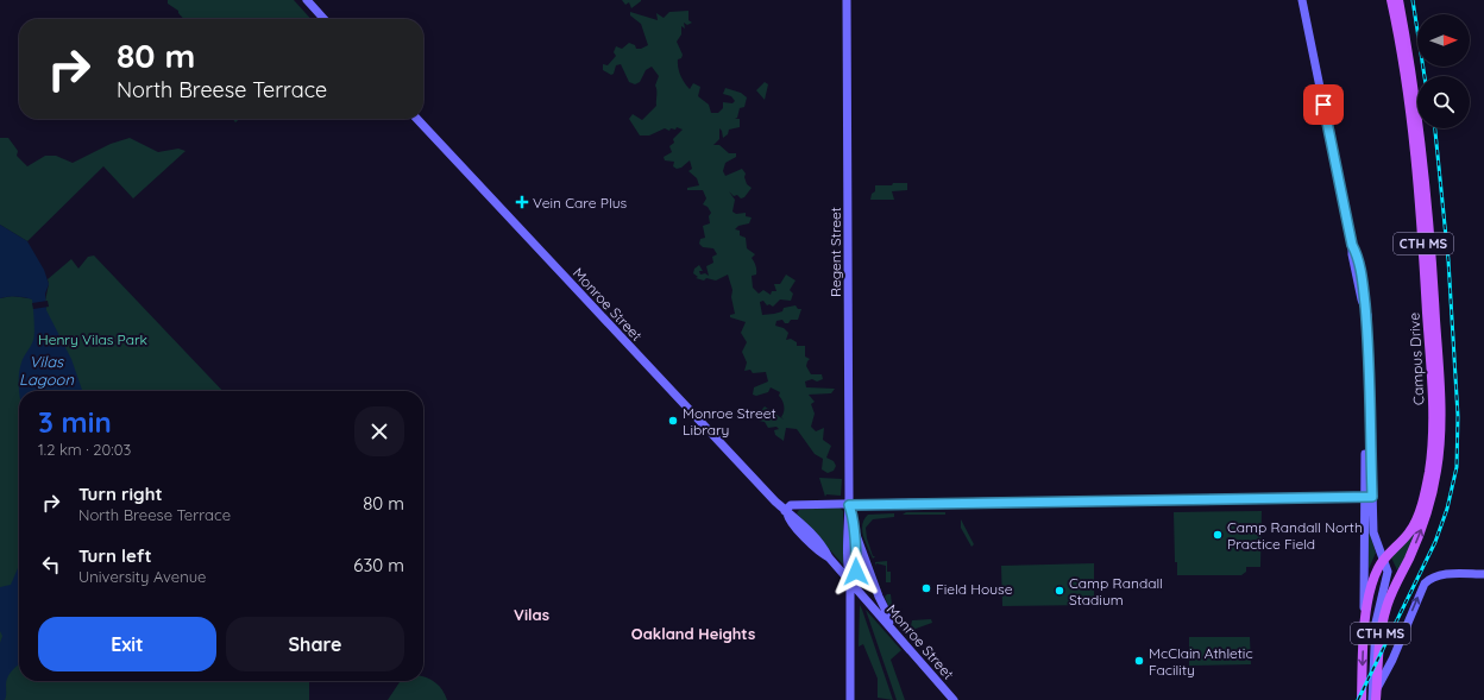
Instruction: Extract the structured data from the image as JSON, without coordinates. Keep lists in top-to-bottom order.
{
  "streets": {
    "main road": [
      "CTH MS",
      "Regent Street",
      "Monroe Street",
      "Campus Drive"
    ]
  },
  "crossings": [
    ["Regent Street", "Monroe Street"]
  ],
  "districts": ["Vilas", "Oakland Heights"],
  "water": ["Vilas Lagoon"],
  "parks": ["Henry Vilas Park"],
  "places": {
    "health": ["Vein Care Plus"],
    "other": [
      "Monroe Street Library",
      "Camp Randall North Practice Field",
      "Field House",
      "Camp Randall Stadium",
      "McClain Athletic Facility"
    ]
  },
  "north": "right",
  "page": {
    "turn": ["80 m", "North Breese Terrace"],
    "heading": ["3 min", "1.2 km · 20:03"],
    "list": [
      {
        "name": "Turn right",
        "note": "North Breese Terrace",
        "value": "80 m"
      },
      {
        "name": "Turn left",
        "note": "University Avenue",
        "value": "630 m"
      }
    ],
    "buttons": ["Exit", "Share"]
  }
}
